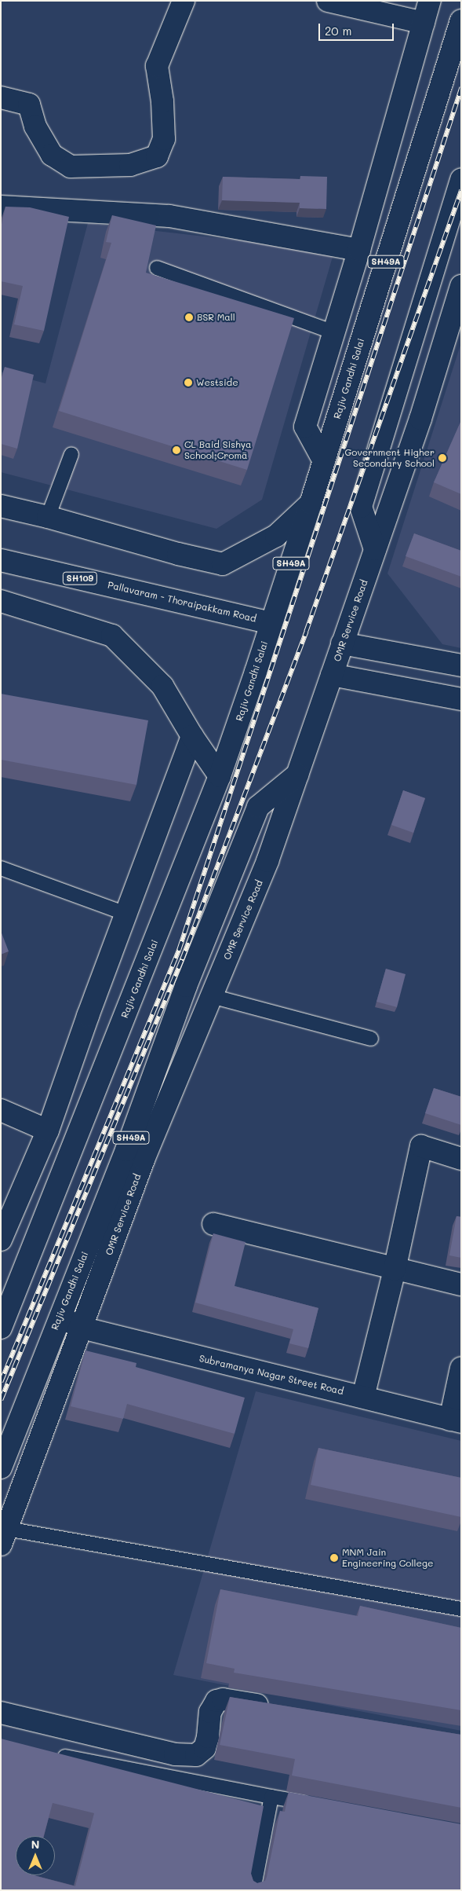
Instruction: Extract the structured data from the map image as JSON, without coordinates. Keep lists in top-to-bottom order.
{
  "streets": {
    "street": [
      "SH49A",
      "Rajiv Gandhi Salai",
      "SH109",
      "Pallavaram - Thoraipakkam Road",
      "OMR Service Road",
      "Subramanya Nagar Street Road"
    ]
  },
  "crossings": [
    ["Rajiv Gandhi Salai", "Pallavaram - Thoraipakkam Road"],
    ["Rajiv Gandhi Salai", "OMR Service Road"],
    ["Rajiv Gandhi Salai", "Subramanya Nagar Street Road"],
    ["OMR Service Road", "Subramanya Nagar Street Road"]
  ],
  "places": [
    "BSR Mall",
    "Westside",
    "CL Baid Sishya School;Cromā",
    "Government Higher Secondary School",
    "MNM Jain Engineering College"
  ],
  "scale_bar": "20 m",
  "north": "top"
}
